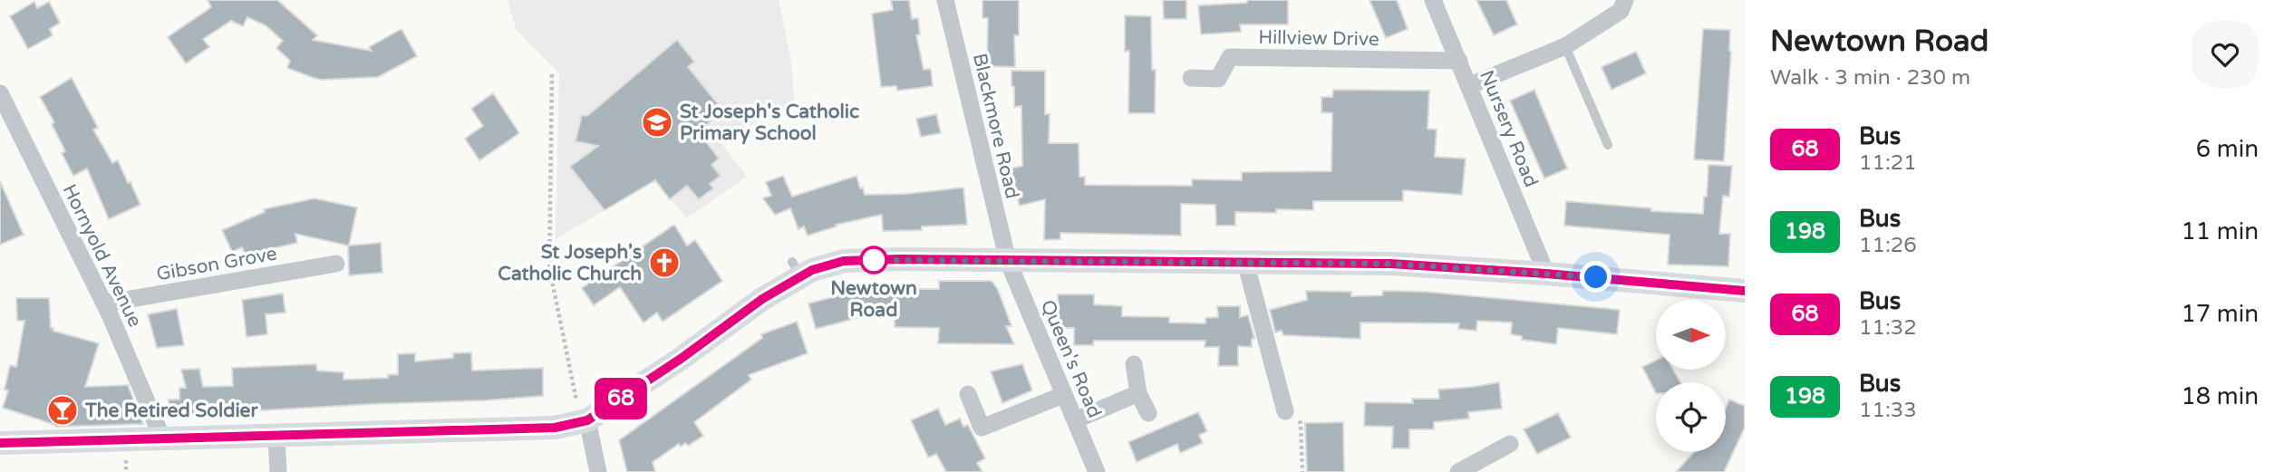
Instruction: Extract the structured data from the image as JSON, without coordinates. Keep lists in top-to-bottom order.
{
  "streets": {
    "street": [
      "Hillview Drive",
      "Blackmore Road",
      "Nursery Road",
      "Hornyold Avenue",
      "Gibson Grove",
      "Queen's Road"
    ]
  },
  "crossings": [
    ["Hillview Drive", "Nursery Road"],
    ["Blackmore Road", "Queen's Road"],
    ["Hornyold Avenue", "Gibson Grove"]
  ],
  "places": {
    "school or university": ["St Joseph's Catholic Primary School"],
    "other": ["Newtown Road"],
    "church": ["St Joseph's Catholic Church"],
    "bar": ["The Retired Soldier"]
  },
  "lines": ["bus line 68"],
  "north": "right",
  "page": {
    "on_map": "68",
    "heading": ["Newtown Road", "Walk · 3 min · 230 m"],
    "list": [
      {
        "mark": "68",
        "name": "Bus",
        "note": "11:21",
        "value": "6 min"
      },
      {
        "mark": "198",
        "name": "Bus",
        "note": "11:26",
        "value": "11 min"
      },
      {
        "mark": "68",
        "name": "Bus",
        "note": "11:32",
        "value": "17 min"
      },
      {
        "mark": "198",
        "name": "Bus",
        "note": "11:33",
        "value": "18 min"
      }
    ]
  }
}
